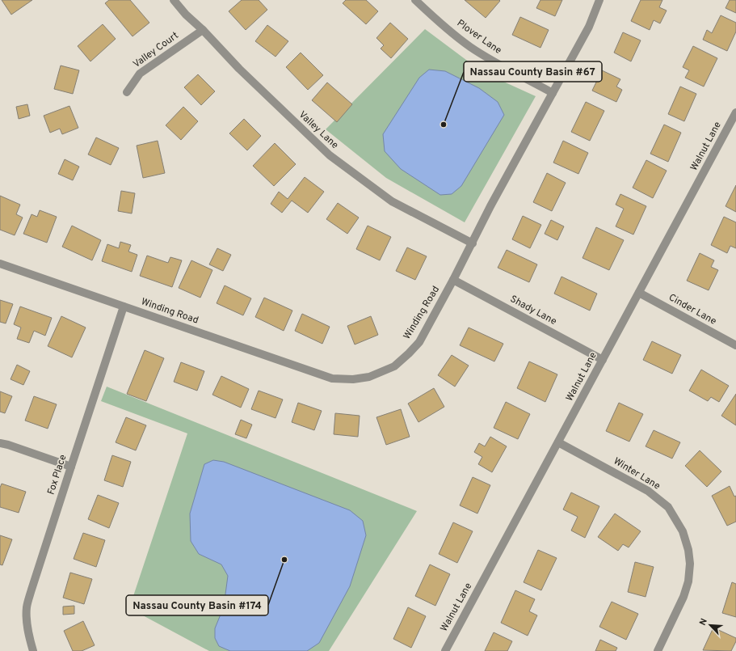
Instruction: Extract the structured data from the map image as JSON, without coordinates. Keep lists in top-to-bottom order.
{
  "streets": {
    "street": [
      "Plover Lane",
      "Valley Court",
      "Valley Lane",
      "Walnut Lane",
      "Cinder Lane",
      "Shady Lane",
      "Winding Road",
      "Winter Lane",
      "Fox Place"
    ]
  },
  "crossings": [
    ["Plover Lane", "Winding Road"],
    ["Valley Court", "Valley Lane"],
    ["Valley Lane", "Winding Road"],
    ["Walnut Lane", "Cinder Lane"],
    ["Walnut Lane", "Shady Lane"],
    ["Walnut Lane", "Winter Lane"],
    ["Shady Lane", "Winding Road"],
    ["Winding Road", "Fox Place"]
  ],
  "places": ["Nassau County Basin #67", "Nassau County Basin #174"],
  "north": "top left"
}
